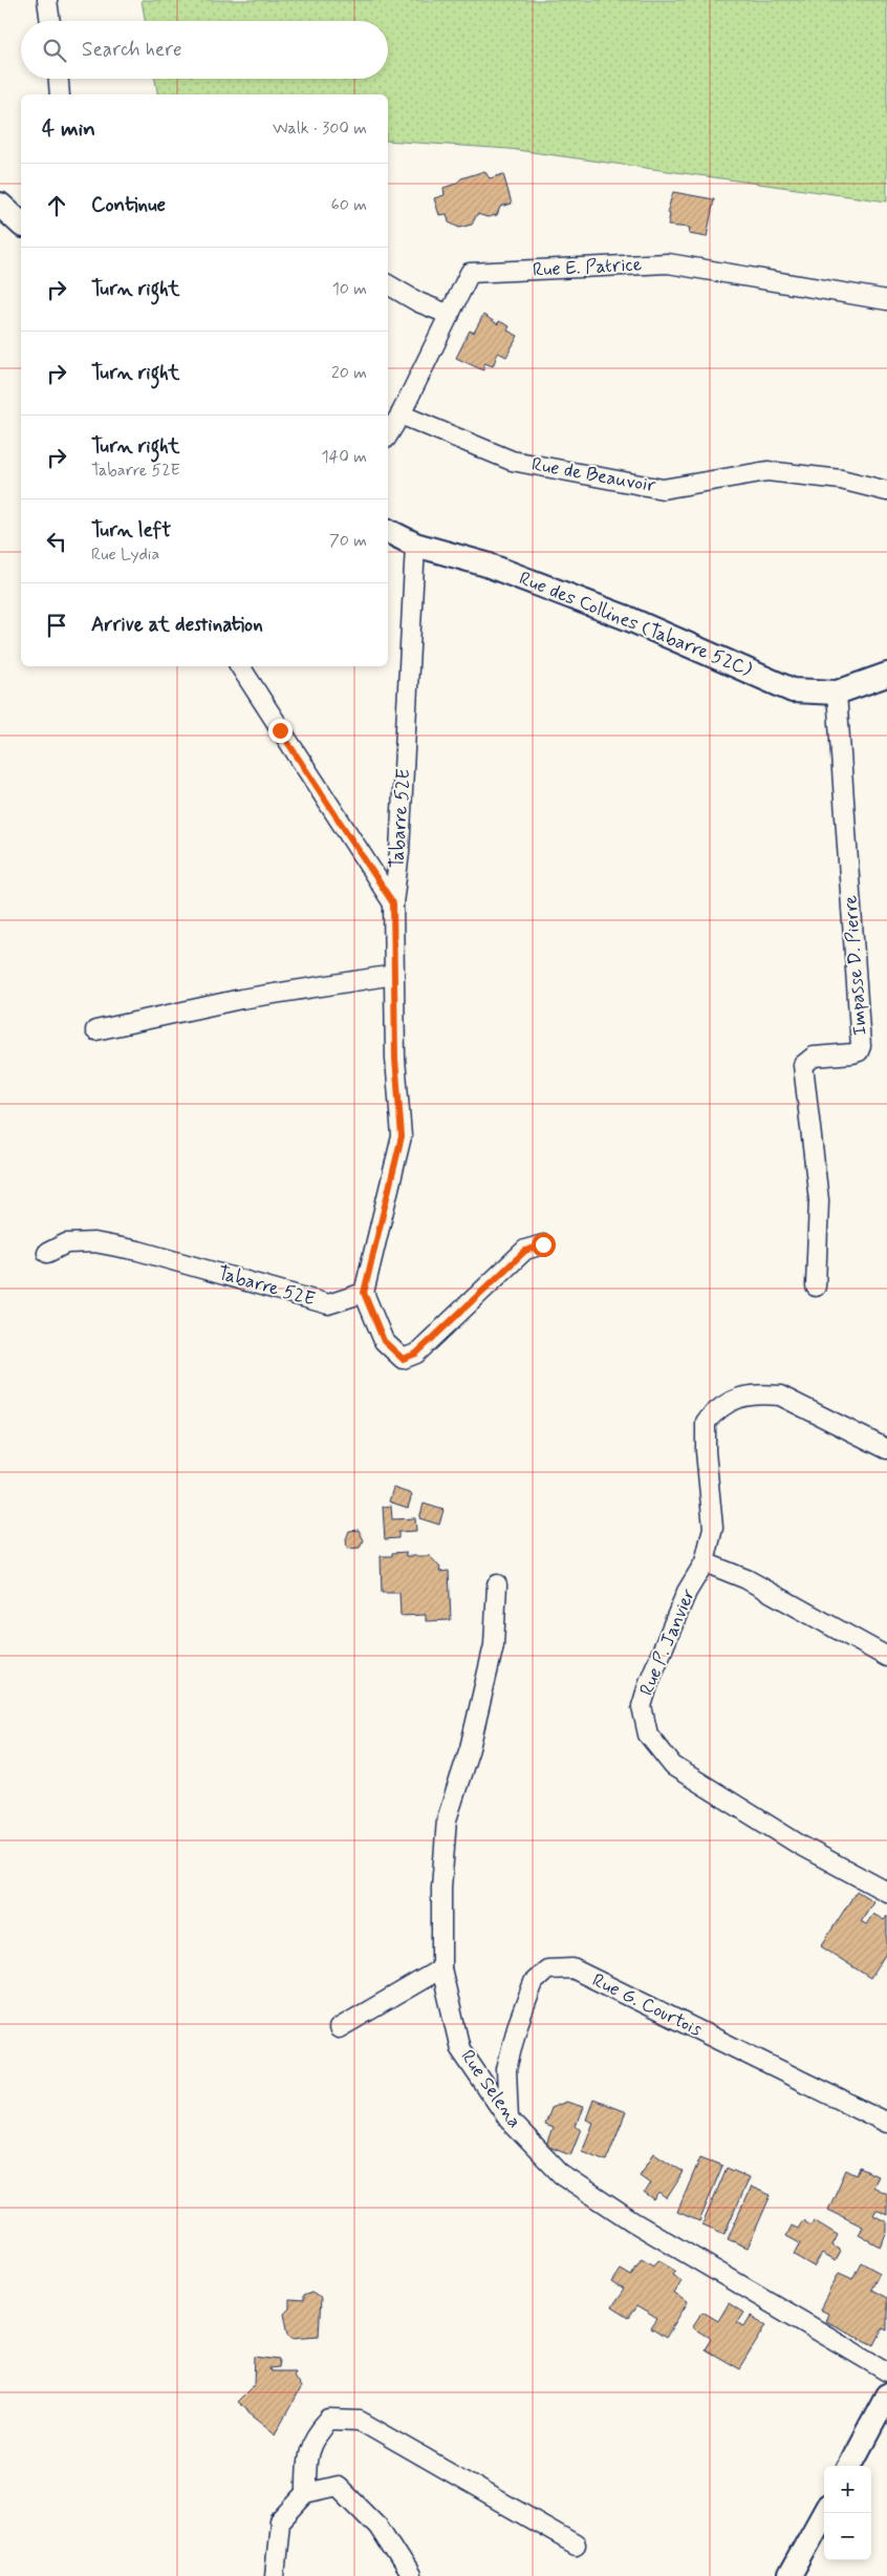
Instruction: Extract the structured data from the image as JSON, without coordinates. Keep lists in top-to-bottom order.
{
  "streets": {
    "street": [
      "Rue E. Patrice",
      "Rue de Beauvoir",
      "Rue des Collines (Tabarre 52C)",
      "Tabarre 52E",
      "Impasse D. Pierre",
      "Rue P. Janvier",
      "Rue G. Courtois",
      "Rue Selena"
    ]
  },
  "crossings": [
    ["Rue E. Patrice", "Rue de Beauvoir"],
    ["Rue des Collines (Tabarre 52C)", "Tabarre 52E"],
    ["Rue des Collines (Tabarre 52C)", "Impasse D. Pierre"],
    ["Rue G. Courtois", "Rue Selena"]
  ],
  "page": {
    "search": "Search here",
    "heading": ["4 min", "Walk · 300 m"],
    "list": [
      ["Continue", "60 m"],
      ["Turn right", "10 m"],
      ["Turn right", "20 m"],
      ["Turn right", "Tabarre 52E", "140 m"],
      ["Turn left", "Rue Lydia", "70 m"],
      "Arrive at destination"
    ],
    "map_buttons": ["+", "−"]
  }
}
